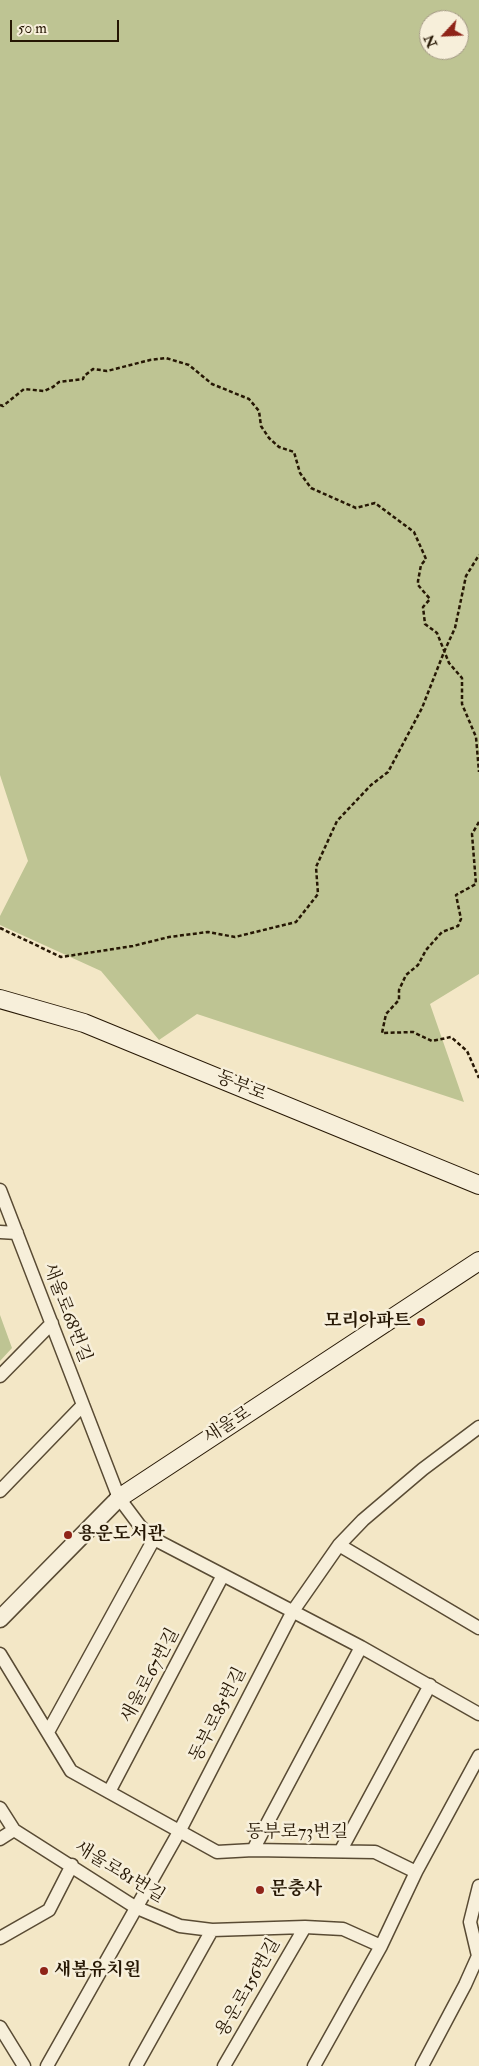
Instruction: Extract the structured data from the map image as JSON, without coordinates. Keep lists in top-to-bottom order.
{
  "streets": {
    "main road": ["동부로", "새울로"],
    "street": [
      "새울로68번길",
      "새울로67번길",
      "동부로85번길",
      "동부로73번길",
      "새울로81번길",
      "용운로156번길"
    ]
  },
  "crossings": [
    ["새울로68번길", "새울로"],
    ["동부로85번길", "동부로73번길"],
    ["동부로85번길", "새울로81번길"],
    ["새울로81번길", "용운로156번길"]
  ],
  "places": [
    "모리아파트",
    "용운도서관",
    "문충사",
    "새봄유치원"
  ],
  "scale_bar": "50 m",
  "north": "bottom left"
}
